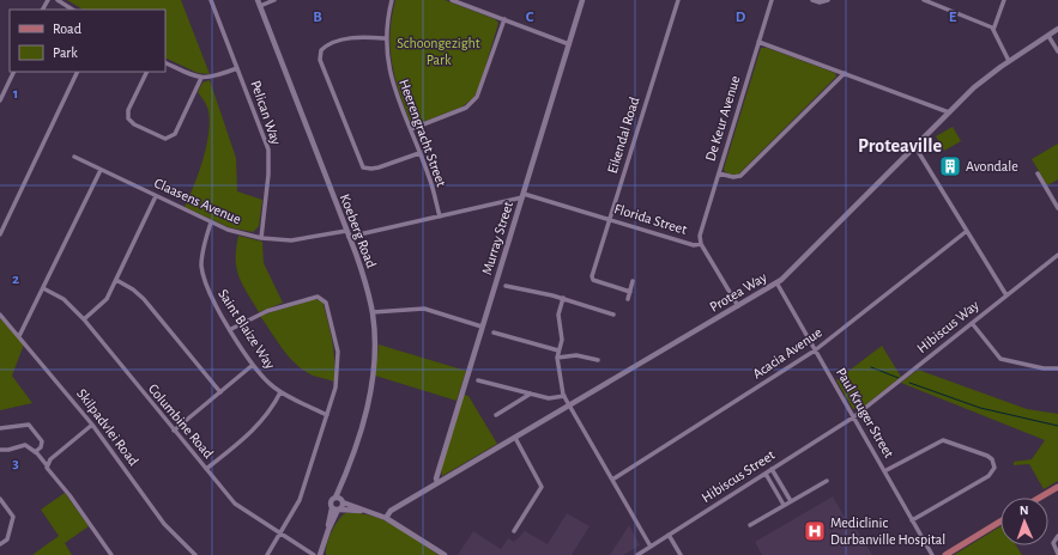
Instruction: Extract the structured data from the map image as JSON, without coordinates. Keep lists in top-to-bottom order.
{
  "streets": {
    "street": [
      "Pelican Way",
      "De Keur Avenue",
      "Heerengracht Street",
      "Eikendal Road",
      "Claasens Avenue",
      "Florida Street",
      "Koeberg Road",
      "Murray Street",
      "Protea Way",
      "Hibiscus Way",
      "Saint Blaize Way",
      "Acacia Avenue",
      "Paul Kruger Street",
      "Columbine Road",
      "Skilpadvlei Road",
      "Hibiscus Street"
    ]
  },
  "crossings": [
    ["Pelican Way", "Claasens Avenue"],
    ["De Keur Avenue", "Florida Street"],
    ["Heerengracht Street", "Claasens Avenue"],
    ["Eikendal Road", "Florida Street"],
    ["Claasens Avenue", "Florida Street"],
    ["Claasens Avenue", "Koeberg Road"],
    ["Claasens Avenue", "Murray Street"],
    ["Claasens Avenue", "Saint Blaize Way"],
    ["Florida Street", "Murray Street"],
    ["Florida Street", "Protea Way"],
    ["Murray Street", "Protea Way"],
    ["Protea Way", "Paul Kruger Street"],
    ["Hibiscus Way", "Paul Kruger Street"],
    ["Hibiscus Way", "Hibiscus Street"],
    ["Acacia Avenue", "Paul Kruger Street"],
    ["Paul Kruger Street", "Hibiscus Street"]
  ],
  "districts": ["Proteaville"],
  "parks": ["Schoongezight Park"],
  "places": {
    "building": ["Avondale"],
    "hospital": ["Mediclinic Durbanville Hospital"]
  },
  "legend": ["Road", "Park"],
  "north": "top",
  "grid": {
    "columns": [
      "B",
      "C",
      "D",
      "E"
    ],
    "rows": ["1", "2", "3"]
  }
}
